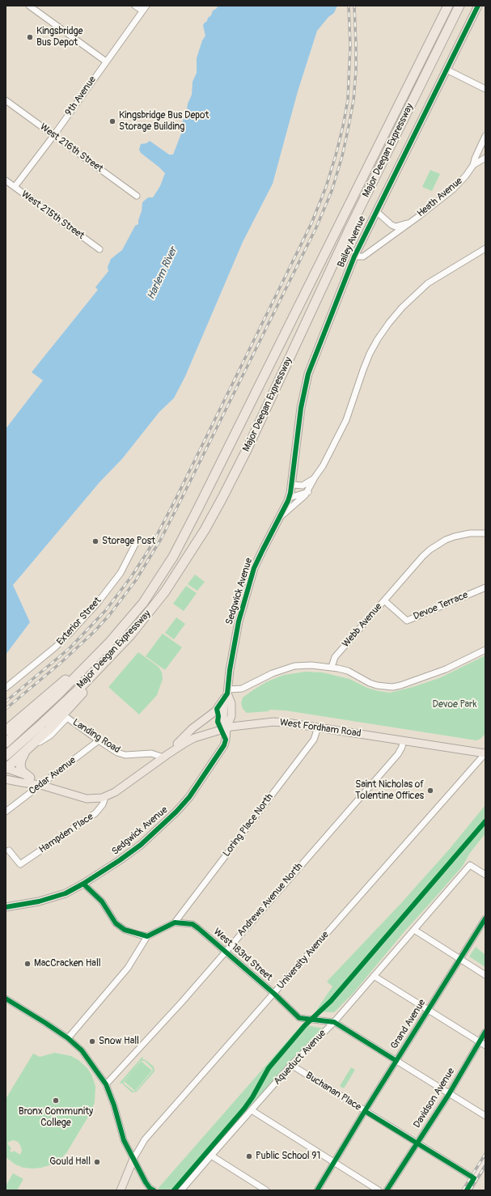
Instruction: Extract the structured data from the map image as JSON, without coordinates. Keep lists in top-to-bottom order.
{
  "streets": {
    "highway": ["Major Deegan Expressway"],
    "main road": [
      "Bailey Avenue",
      "Sedgwick Avenue",
      "West Fordham Road",
      "University Avenue"
    ],
    "street": [
      "9th Avenue",
      "West 216th Street",
      "Heath Avenue",
      "West 215th Street",
      "Devoe Terrace",
      "Exterior Street",
      "Webb Avenue",
      "Landing Road",
      "Cedar Avenue",
      "Loring Place North",
      "Hampden Place",
      "Andrews Avenue North",
      "West 183rd Street",
      "Grand Avenue",
      "Aqueduct Avenue",
      "Buchanan Place",
      "Davidson Avenue"
    ]
  },
  "crossings": [
    ["9th Avenue", "West 216th Street"],
    ["9th Avenue", "West 215th Street"],
    ["Heath Avenue", "Bailey Avenue"],
    ["Bailey Avenue", "Sedgwick Avenue"],
    ["Sedgwick Avenue", "West Fordham Road"],
    ["Devoe Terrace", "Webb Avenue"],
    ["West Fordham Road", "Landing Road"],
    ["West Fordham Road", "Cedar Avenue"],
    ["West Fordham Road", "Loring Place North"],
    ["West Fordham Road", "Hampden Place"],
    ["West Fordham Road", "Andrews Avenue North"],
    ["West Fordham Road", "University Avenue"],
    ["Landing Road", "Cedar Avenue"],
    ["Loring Place North", "West 183rd Street"],
    ["Andrews Avenue North", "West 183rd Street"],
    ["West 183rd Street", "University Avenue"],
    ["West 183rd Street", "Grand Avenue"],
    ["West 183rd Street", "Aqueduct Avenue"],
    ["West 183rd Street", "Davidson Avenue"],
    ["Grand Avenue", "Buchanan Place"],
    ["Aqueduct Avenue", "Buchanan Place"],
    ["Buchanan Place", "Davidson Avenue"]
  ],
  "water": ["Harlem River"],
  "parks": ["Devoe Park"],
  "places": [
    "Kingsbridge Bus Depot",
    "Kingsbridge Bus Depot Storage Building",
    "Storage Post",
    "Saint Nicholas of Tolentine Offices",
    "MacCracken Hall",
    "Snow Hall",
    "Bronx Community College",
    "Public School 91",
    "Gould Hall"
  ]
}
